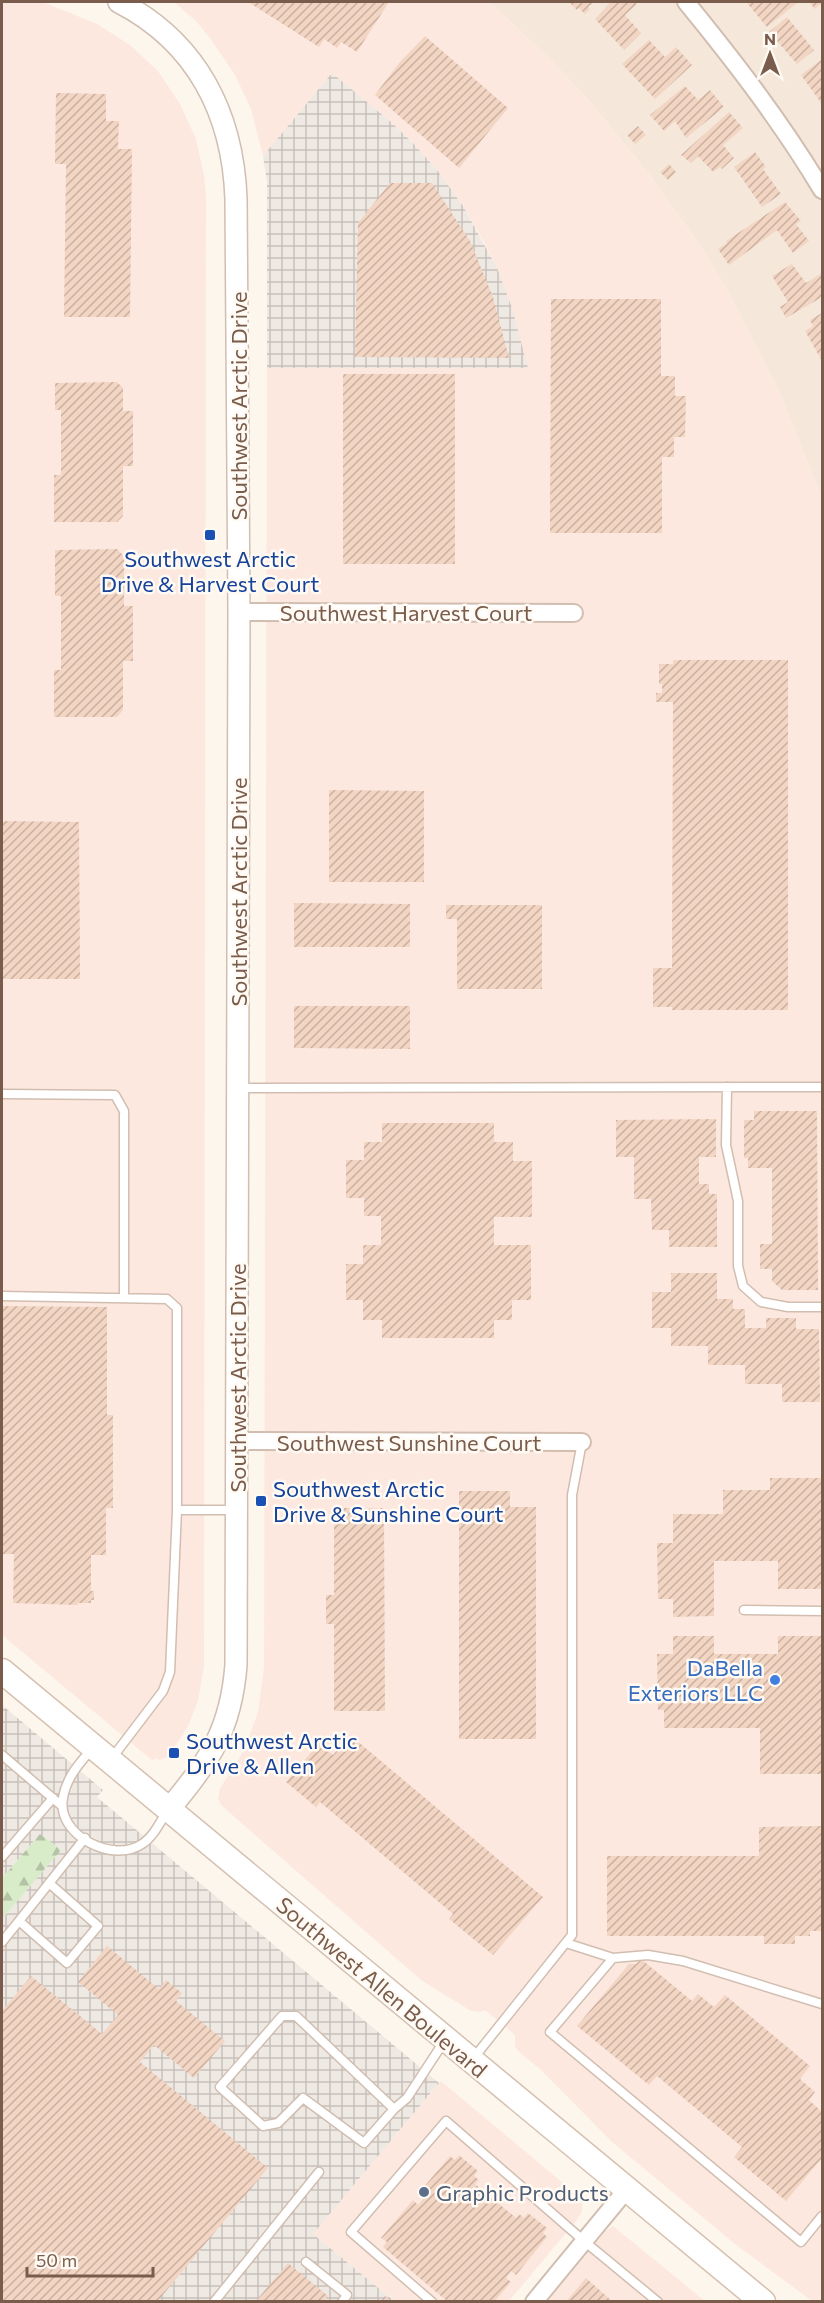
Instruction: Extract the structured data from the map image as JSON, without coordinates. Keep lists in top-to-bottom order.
{
  "streets": {
    "main road": ["Southwest Allen Boulevard"],
    "street": ["Southwest Arctic Drive", "Southwest Harvest Court", "Southwest Sunshine Court"]
  },
  "crossings": [
    ["Southwest Arctic Drive", "Southwest Harvest Court"],
    ["Southwest Arctic Drive", "Southwest Sunshine Court"],
    ["Southwest Arctic Drive", "Southwest Allen Boulevard"]
  ],
  "places": {
    "transit": ["Southwest Arctic Drive & Harvest Court", "Southwest Arctic Drive & Sunshine Court", "Southwest Arctic Drive & Allen"],
    "other": ["DaBella Exteriors LLC", "Graphic Products"]
  },
  "scale_bar": "50 m",
  "north": "top"
}
